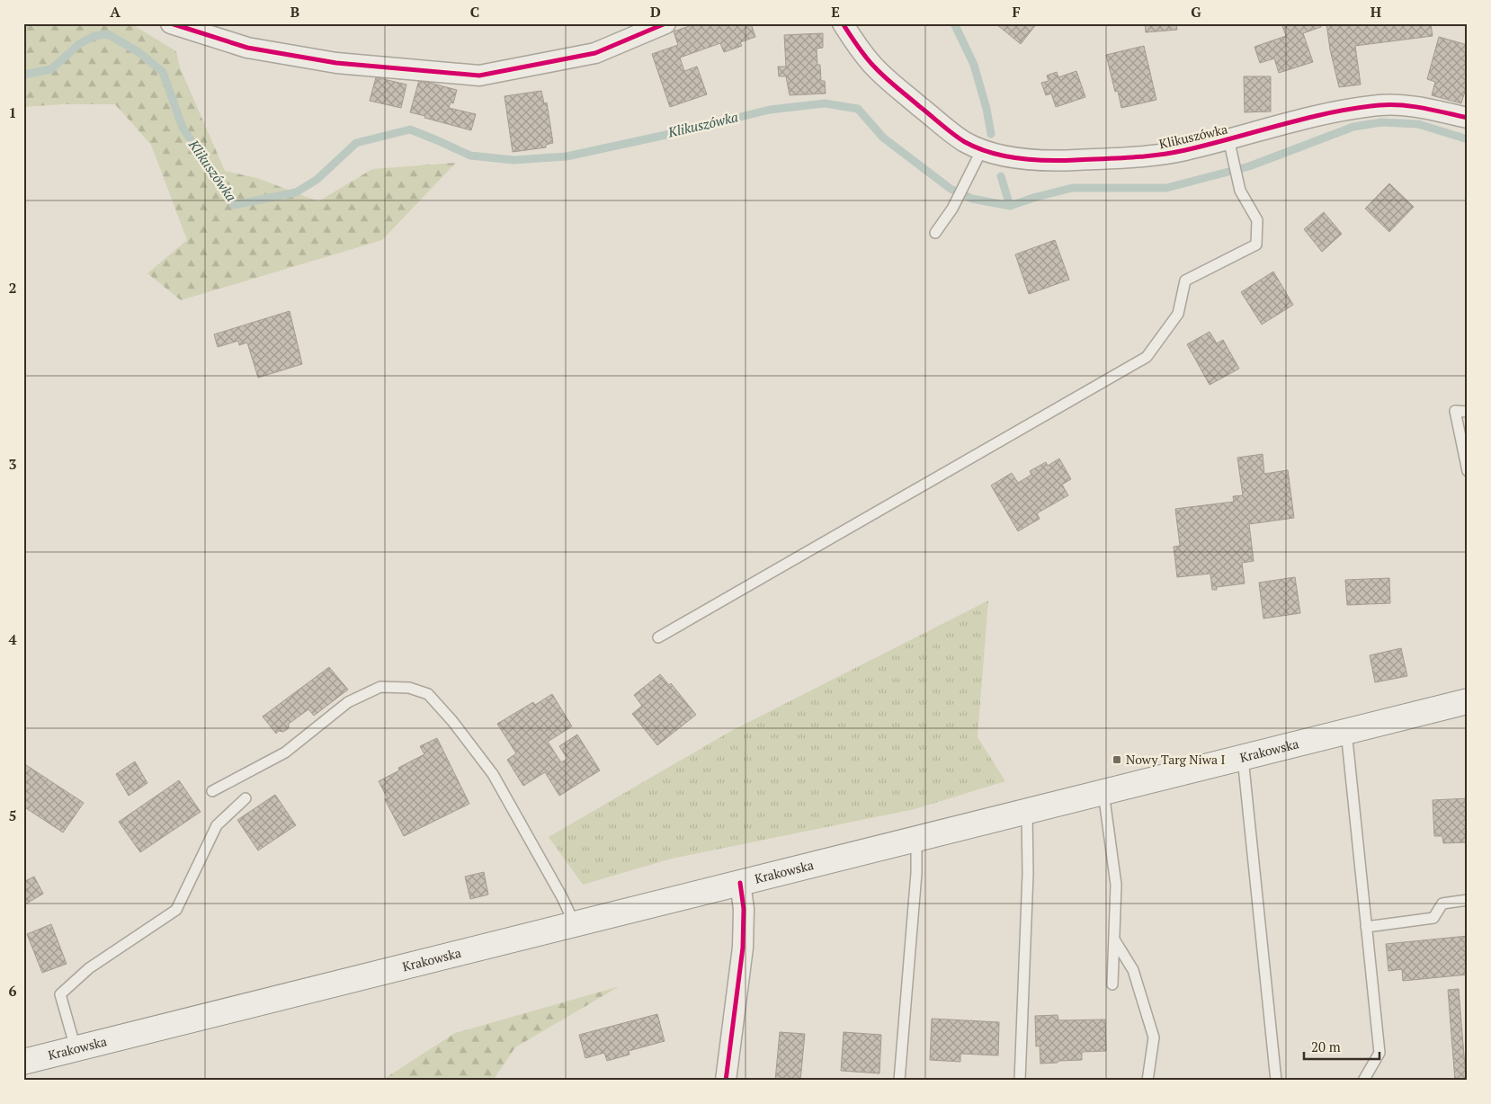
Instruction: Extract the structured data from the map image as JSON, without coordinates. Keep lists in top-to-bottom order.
{
  "streets": {
    "main road": ["Krakowska"],
    "street": ["Klikuszówka"]
  },
  "water": ["Klikuszówka"],
  "places": {
    "transit": ["Nowy Targ Niwa I"]
  },
  "scale_bar": "20 m",
  "grid": {
    "columns": [
      "A",
      "B",
      "C",
      "D",
      "E",
      "F",
      "G",
      "H"
    ],
    "rows": [
      "1",
      "2",
      "3",
      "4",
      "5",
      "6"
    ]
  }
}
